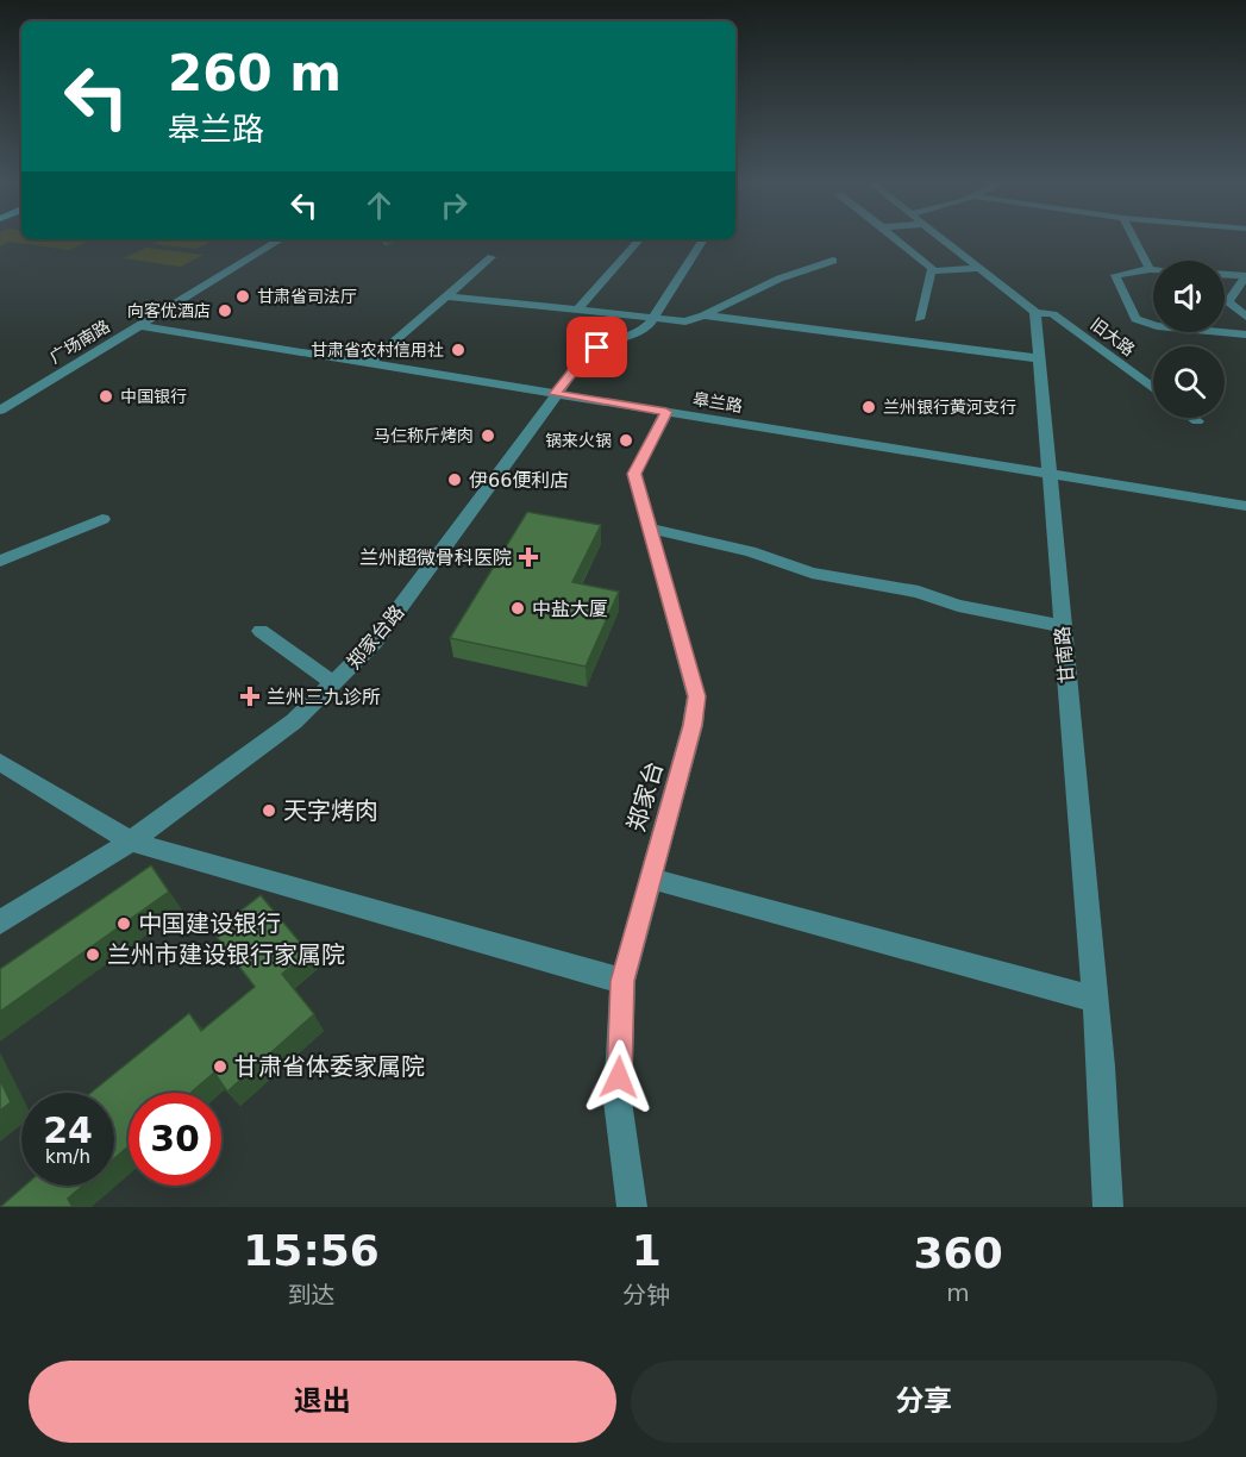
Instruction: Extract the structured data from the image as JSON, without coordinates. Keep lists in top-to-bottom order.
{
  "streets": {
    "street": [
      "旧大路",
      "广场南路",
      "皋兰路",
      "郑家台路",
      "甘南路",
      "郑家台"
    ]
  },
  "crossings": [
    ["旧大路", "甘南路"],
    ["广场南路", "皋兰路"],
    ["皋兰路", "郑家台路"],
    ["皋兰路", "甘南路"],
    ["皋兰路", "郑家台"]
  ],
  "places": {
    "other": [
      "甘肃省司法厅",
      "向客优酒店",
      "甘肃省农村信用社",
      "中国银行",
      "兰州银行黄河支行",
      "马仨称斤烤肉",
      "锅来火锅",
      "伊66便利店",
      "中盐大厦",
      "天字烤肉",
      "中国建设银行",
      "兰州市建设银行家属院",
      "甘肃省体委家属院"
    ],
    "health": ["兰州超微骨科医院", "兰州三九诊所"]
  },
  "page": {
    "turn": ["260 m", "皋兰路"],
    "speed": "24 km/h",
    "limit": "30",
    "eta": [
      "15:56",
      "到达",
      "1",
      "分钟",
      "360",
      "m"
    ],
    "buttons": ["退出", "分享"]
  }
}
